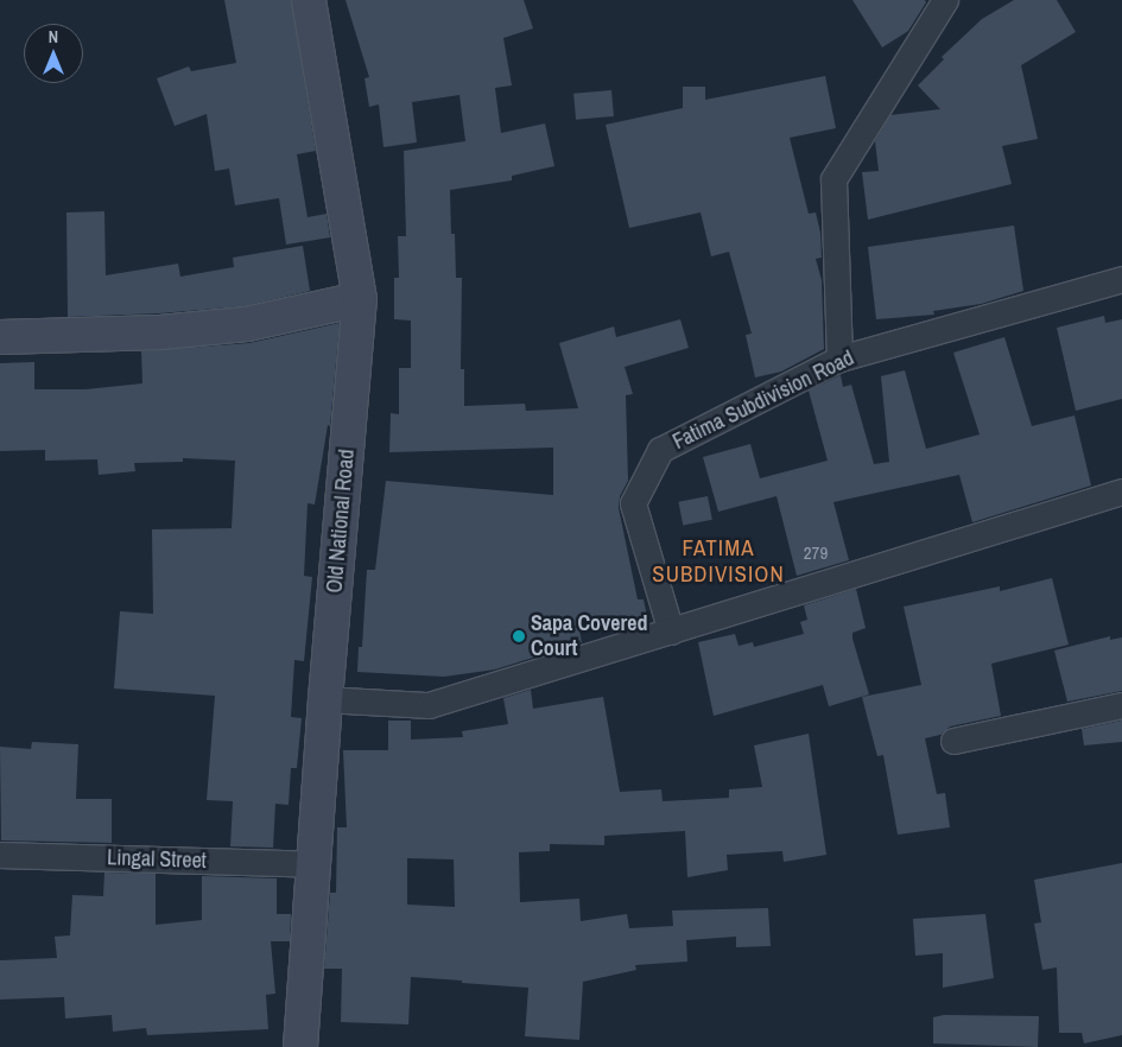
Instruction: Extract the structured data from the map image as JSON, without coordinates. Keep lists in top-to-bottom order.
{
  "streets": {
    "main road": ["Old National Road"],
    "street": ["Fatima Subdivision Road", "Lingal Street"]
  },
  "crossings": [
    ["Old National Road", "Lingal Street"]
  ],
  "districts": ["FATIMA SUBDIVISION"],
  "places": ["Sapa Covered Court"],
  "house_numbers": ["279"],
  "north": "top"
}
